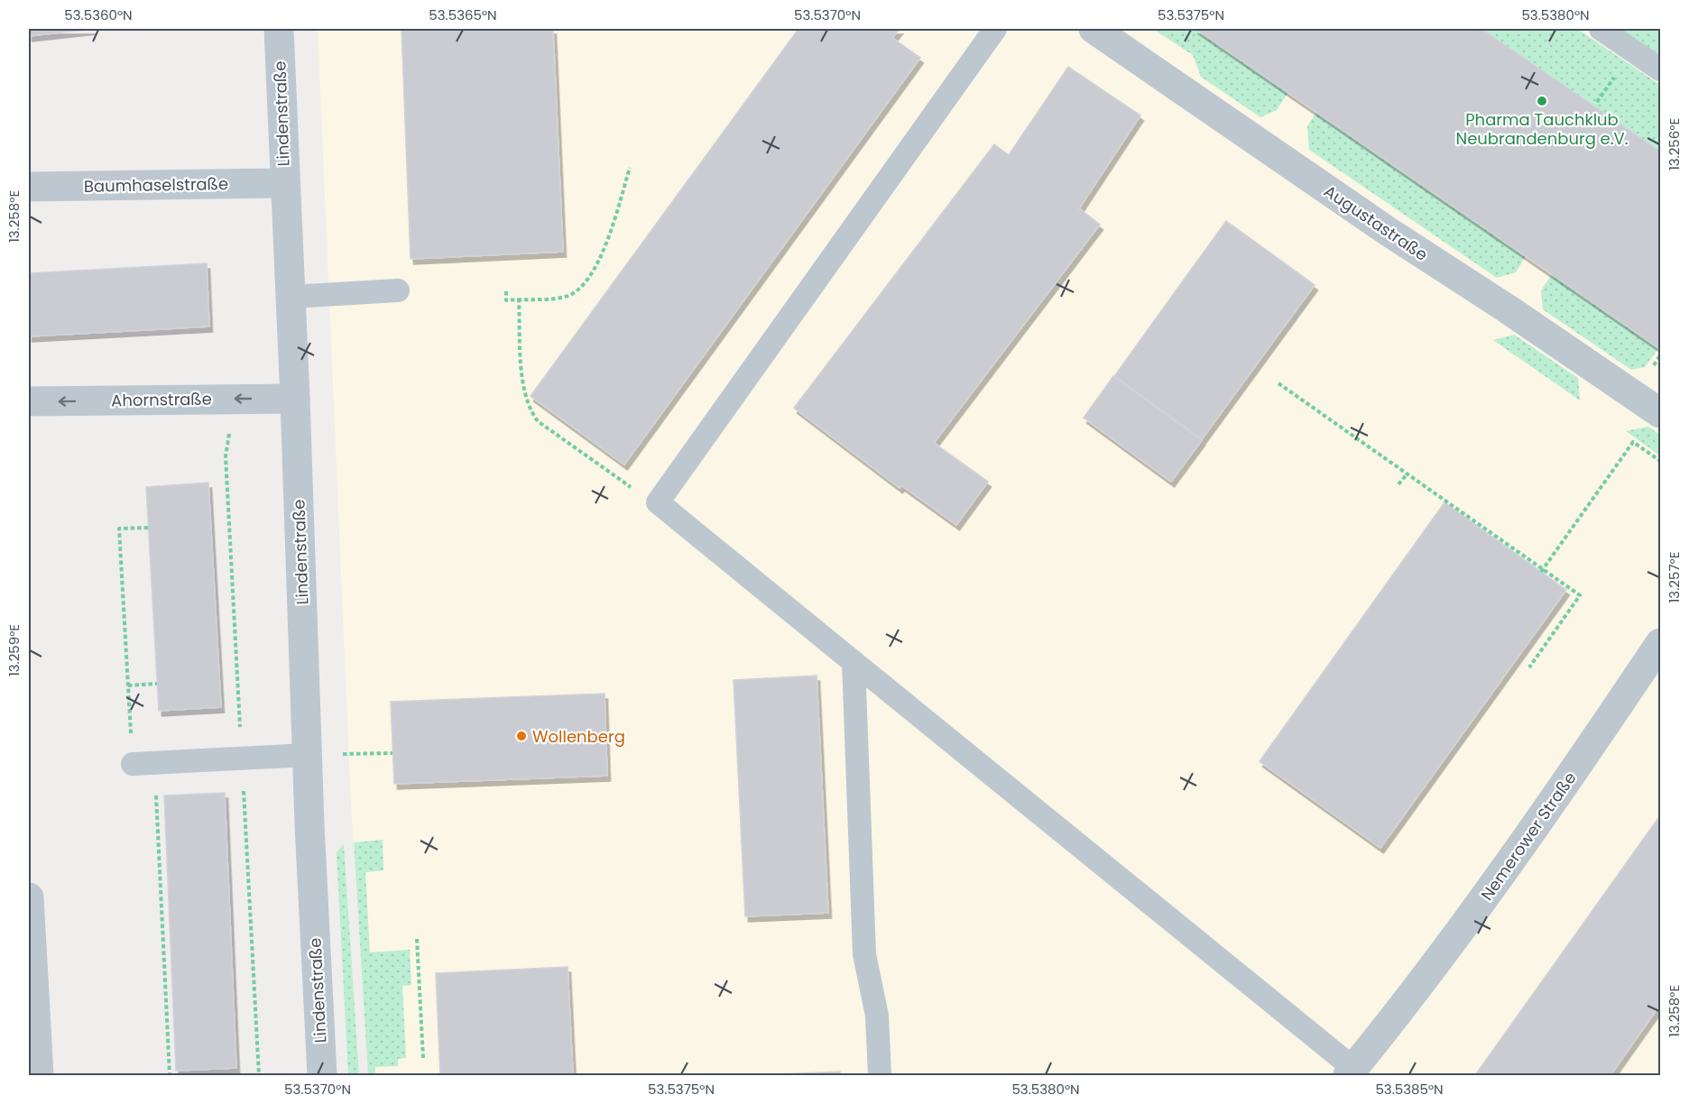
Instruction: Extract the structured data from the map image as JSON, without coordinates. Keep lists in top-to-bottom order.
{
  "streets": {
    "street": [
      "Lindenstraße",
      "Baumhaselstraße",
      "Augustastraße",
      "Ahornstraße",
      "Nemerower Straße"
    ]
  },
  "crossings": [
    ["Lindenstraße", "Baumhaselstraße"],
    ["Lindenstraße", "Ahornstraße"]
  ],
  "one_way": ["Ahornstraße"],
  "places": ["Pharma Tauchklub Neubrandenburg e.V.", "Wollenberg"],
  "coordinates": [
    "53.5360°N",
    "53.5365°N",
    "53.5370°N",
    "53.5375°N",
    "53.5380°N",
    "13.256°E",
    "13.258°E",
    "13.257°E",
    "13.259°E",
    "53.5385°N"
  ]
}
